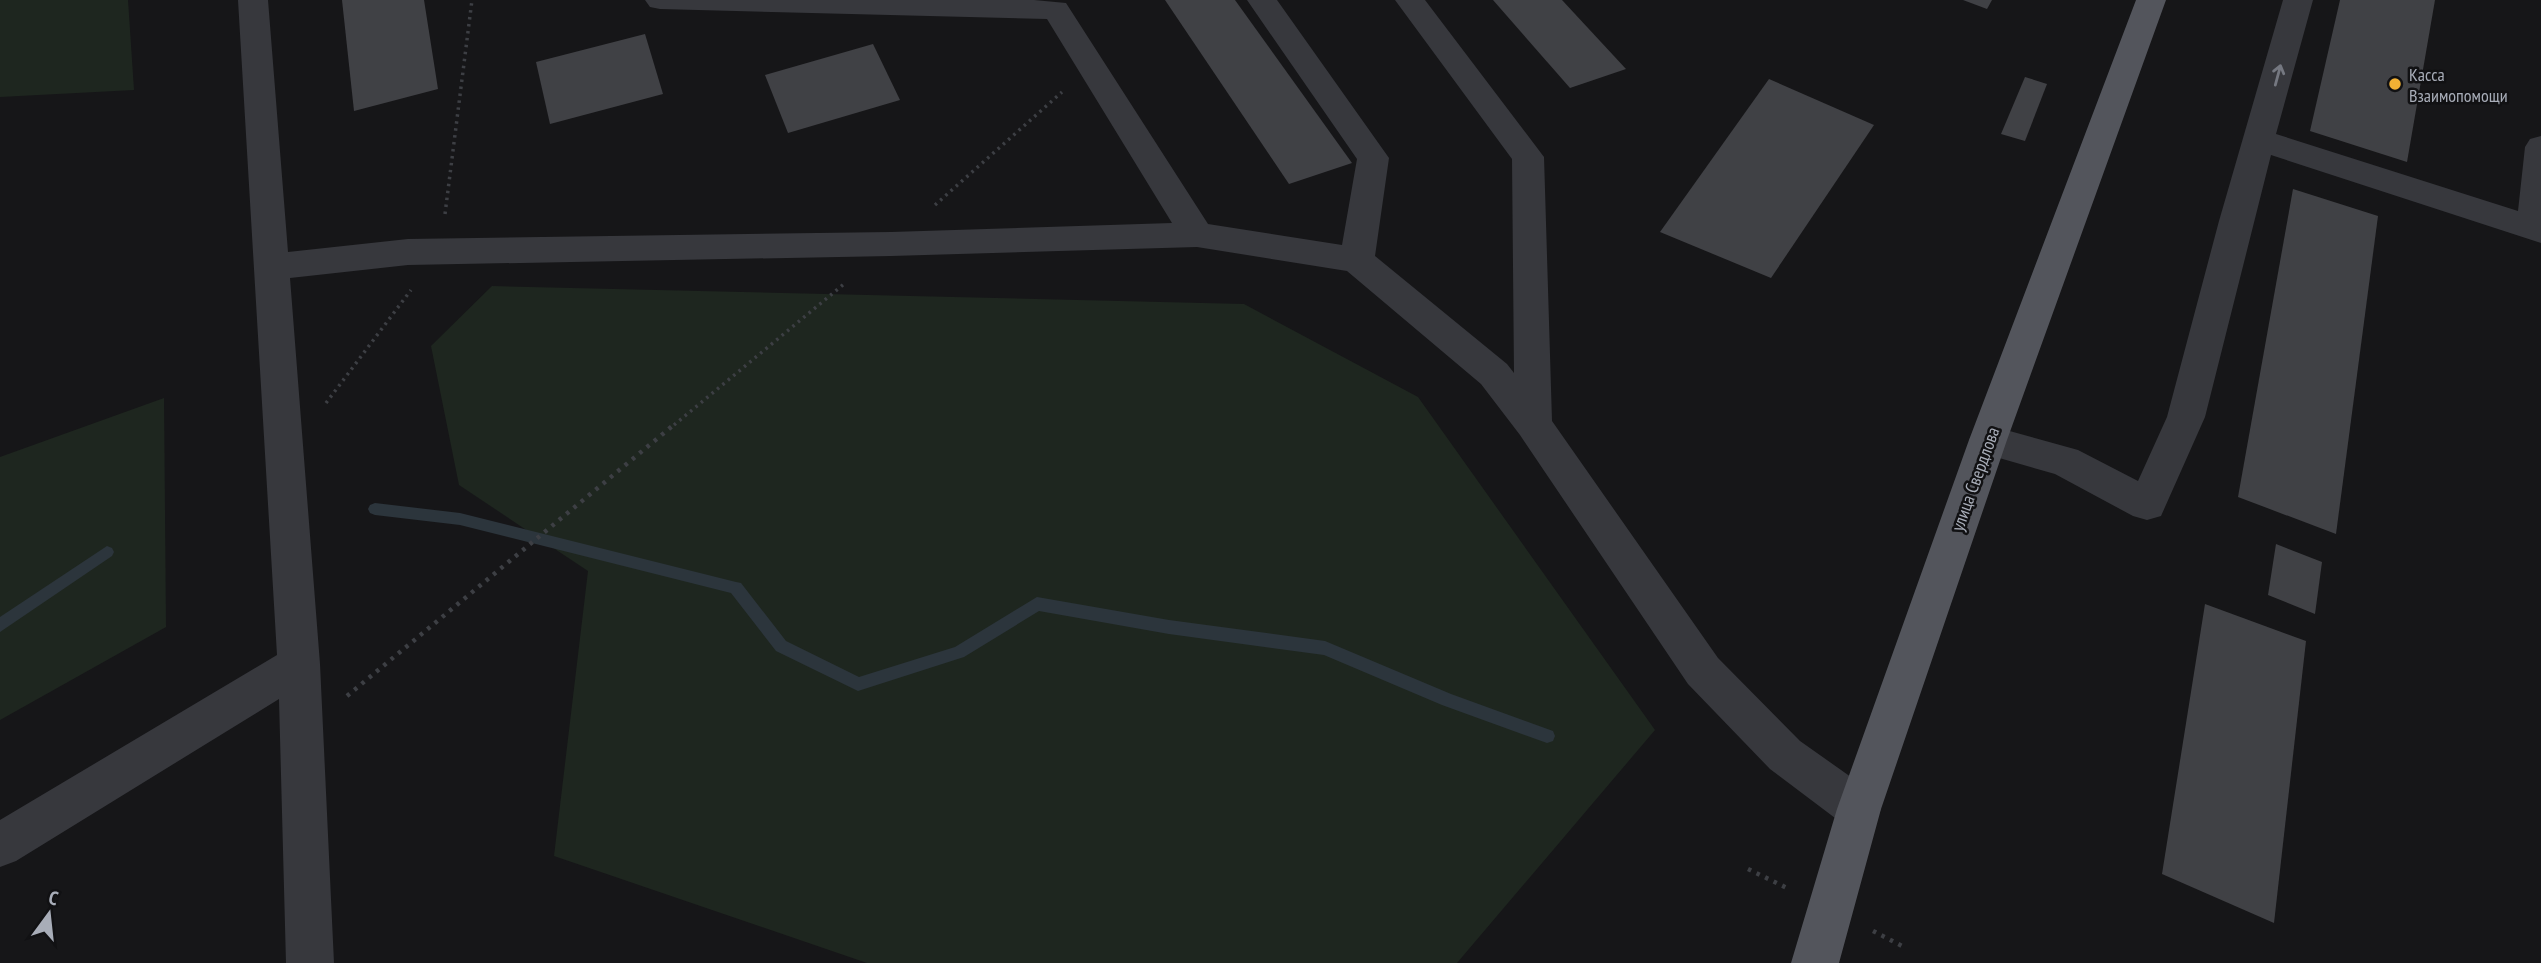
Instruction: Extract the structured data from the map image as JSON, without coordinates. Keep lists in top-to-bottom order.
{
  "streets": {
    "main road": ["улица Свердлова"]
  },
  "places": ["Касса Взаимопомощи"],
  "north": "top"
}
